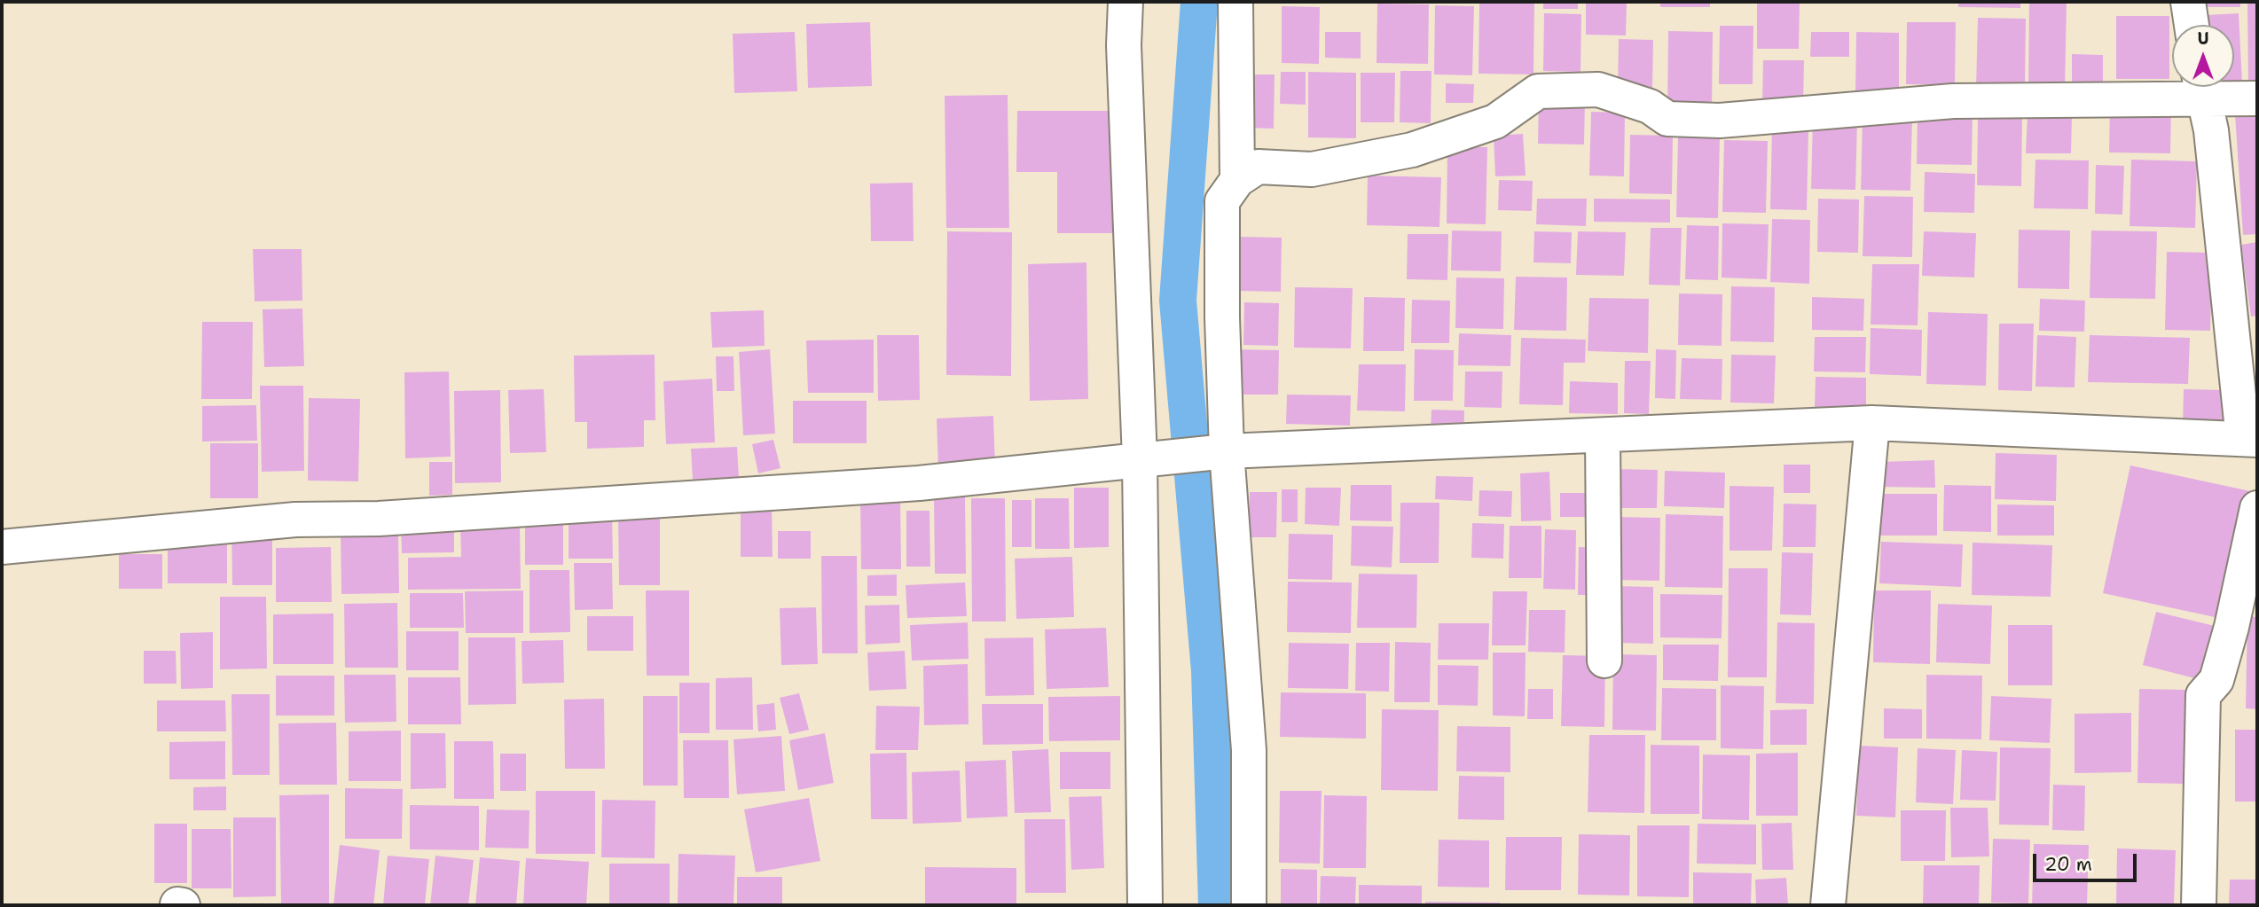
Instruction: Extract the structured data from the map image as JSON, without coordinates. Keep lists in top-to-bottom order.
{
  "scale_bar": "20 m",
  "north": "top"
}
